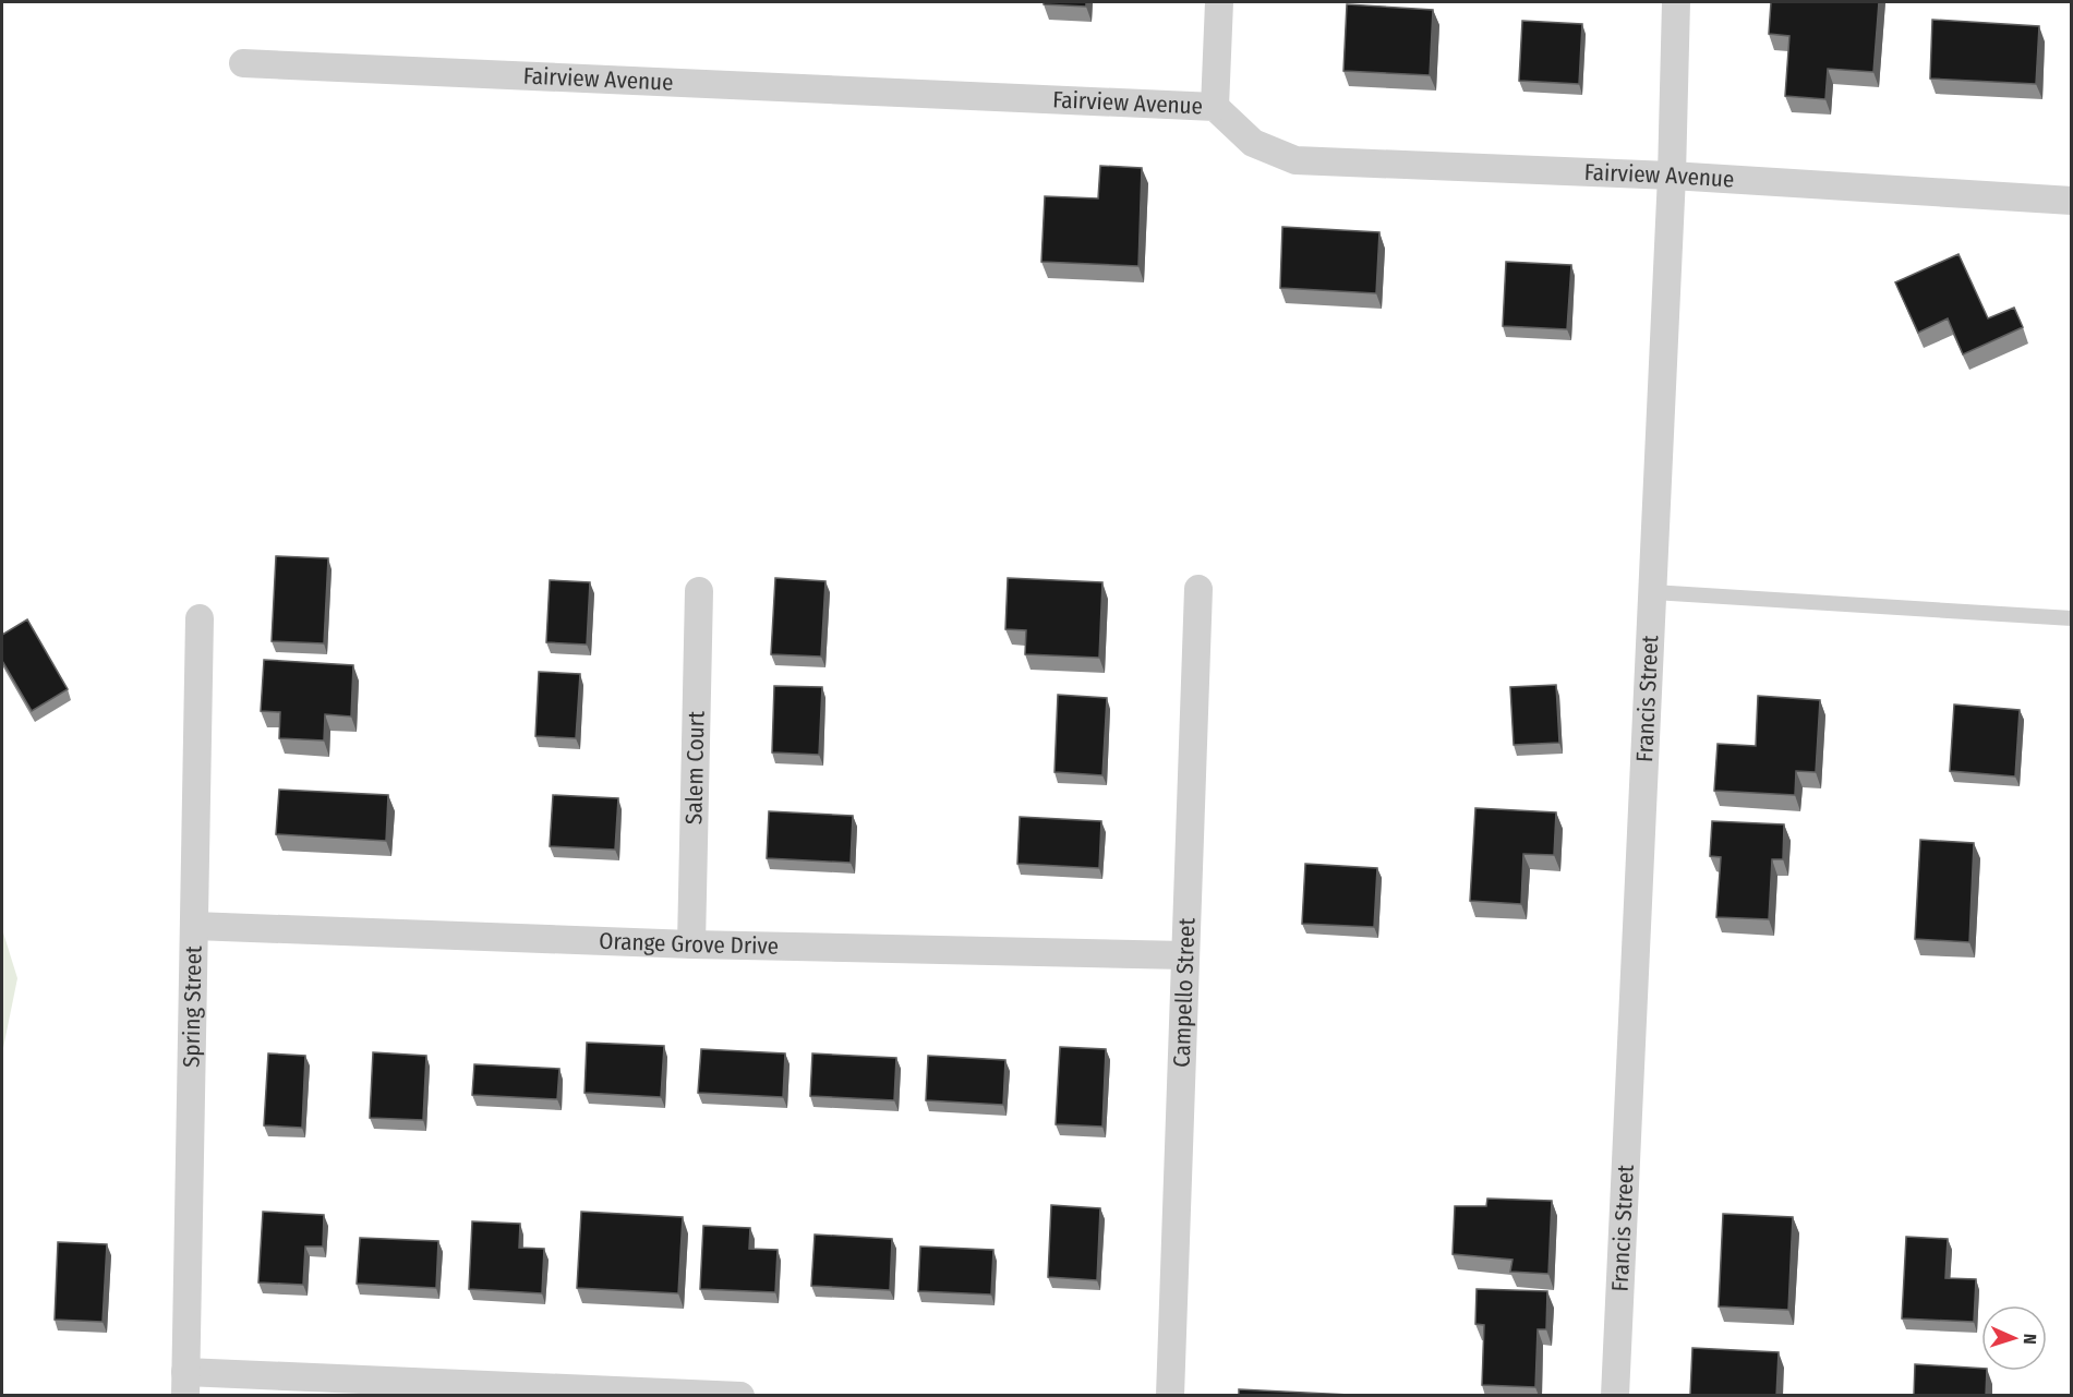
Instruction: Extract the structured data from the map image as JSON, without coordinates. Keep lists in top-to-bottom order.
{
  "streets": {
    "street": [
      "Fairview Avenue",
      "Francis Street",
      "Salem Court",
      "Orange Grove Drive",
      "Campello Street",
      "Spring Street"
    ]
  },
  "crossings": [
    ["Fairview Avenue", "Francis Street"],
    ["Salem Court", "Orange Grove Drive"],
    ["Orange Grove Drive", "Campello Street"],
    ["Orange Grove Drive", "Spring Street"]
  ],
  "north": "right"
}
